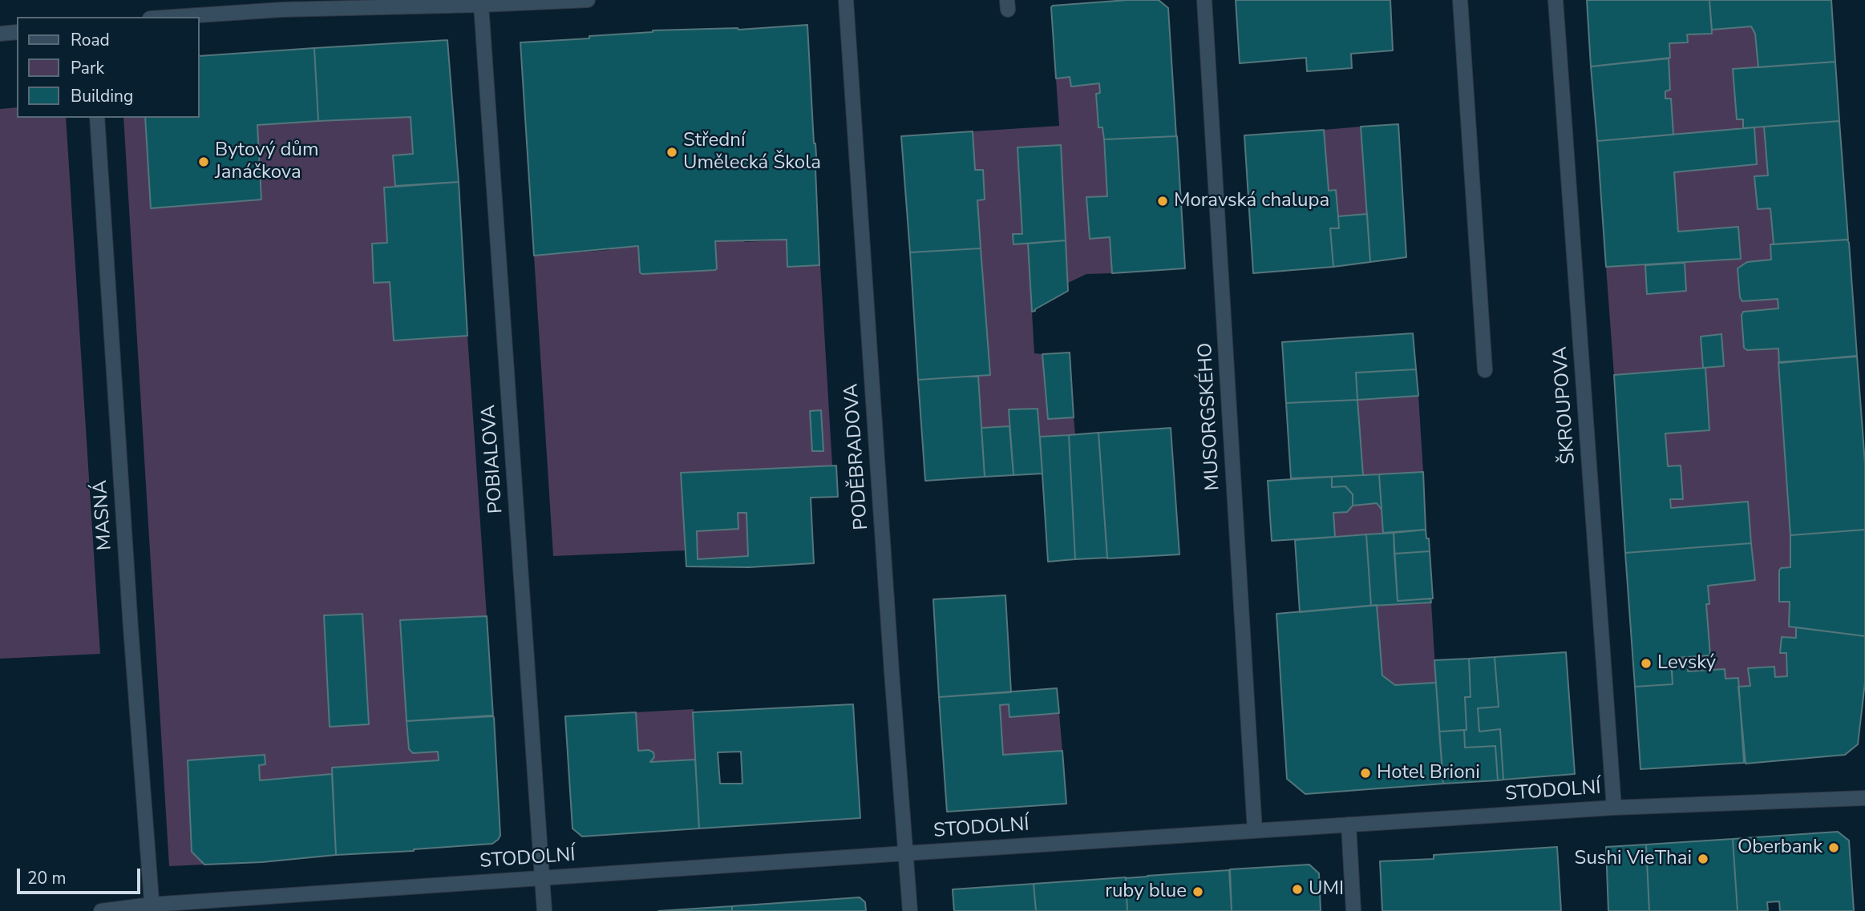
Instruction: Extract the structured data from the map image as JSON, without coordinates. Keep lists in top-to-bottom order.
{
  "streets": {
    "street": [
      "ŠKROUPOVA",
      "MUSORGSKÉHO",
      "PODĚBRADOVA",
      "POBIALOVA",
      "MASNÁ",
      "STODOLNÍ"
    ]
  },
  "crossings": [
    ["ŠKROUPOVA", "STODOLNÍ"],
    ["MUSORGSKÉHO", "STODOLNÍ"],
    ["PODĚBRADOVA", "STODOLNÍ"],
    ["POBIALOVA", "STODOLNÍ"],
    ["MASNÁ", "STODOLNÍ"]
  ],
  "places": [
    "Střední Umělecká Škola",
    "Bytový dům Janáčkova",
    "Moravská chalupa",
    "Levský",
    "Hotel Brioni",
    "Oberbank",
    "Sushi VieThai",
    "UMI",
    "ruby blue"
  ],
  "legend": ["Road", "Park", "Building"],
  "scale_bar": "20 m"
}
